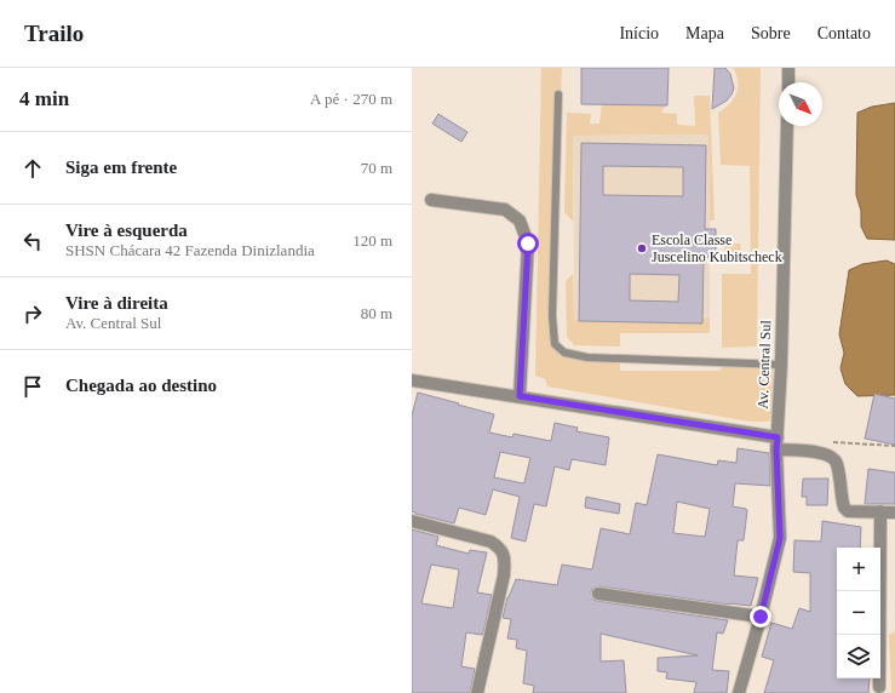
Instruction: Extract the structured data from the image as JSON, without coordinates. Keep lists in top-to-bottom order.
{
  "streets": {
    "street": ["Av. Central Sul"]
  },
  "places": ["Escola Classe Juscelino Kubitscheck"],
  "north": "bottom right",
  "page": {
    "header": "Trailo",
    "nav": [
      "Início",
      "Mapa",
      "Sobre",
      "Contato"
    ],
    "heading": ["4 min", "A pé · 270 m"],
    "list": [
      ["Siga em frente", "70 m"],
      ["Vire à esquerda", "SHSN Chácara 42 Fazenda Dinizlandia", "120 m"],
      ["Vire à direita", "Av. Central Sul", "80 m"],
      "Chegada ao destino"
    ],
    "map_buttons": ["+", "−"]
  }
}
